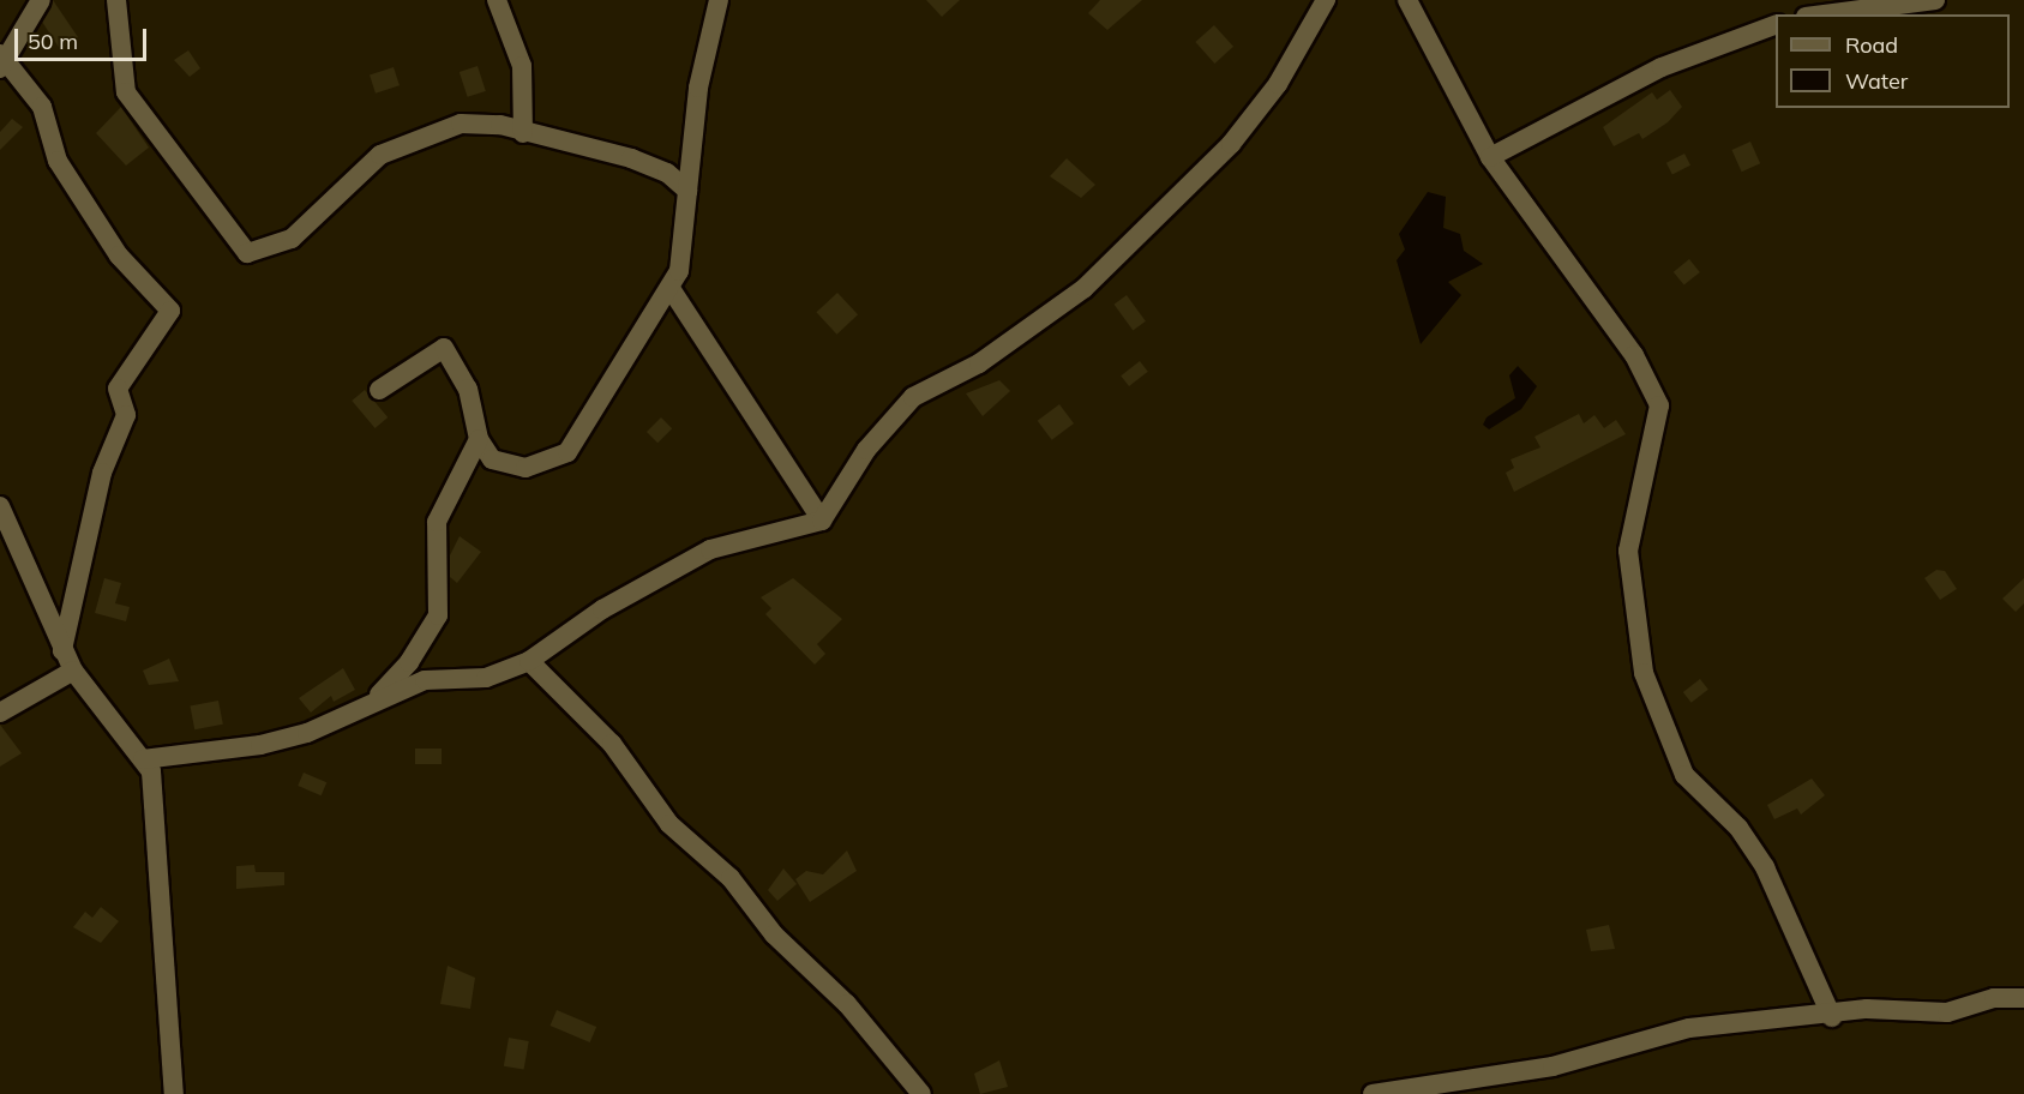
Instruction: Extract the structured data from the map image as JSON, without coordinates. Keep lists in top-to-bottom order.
{
  "legend": ["Road", "Water"],
  "scale_bar": "50 m"
}
